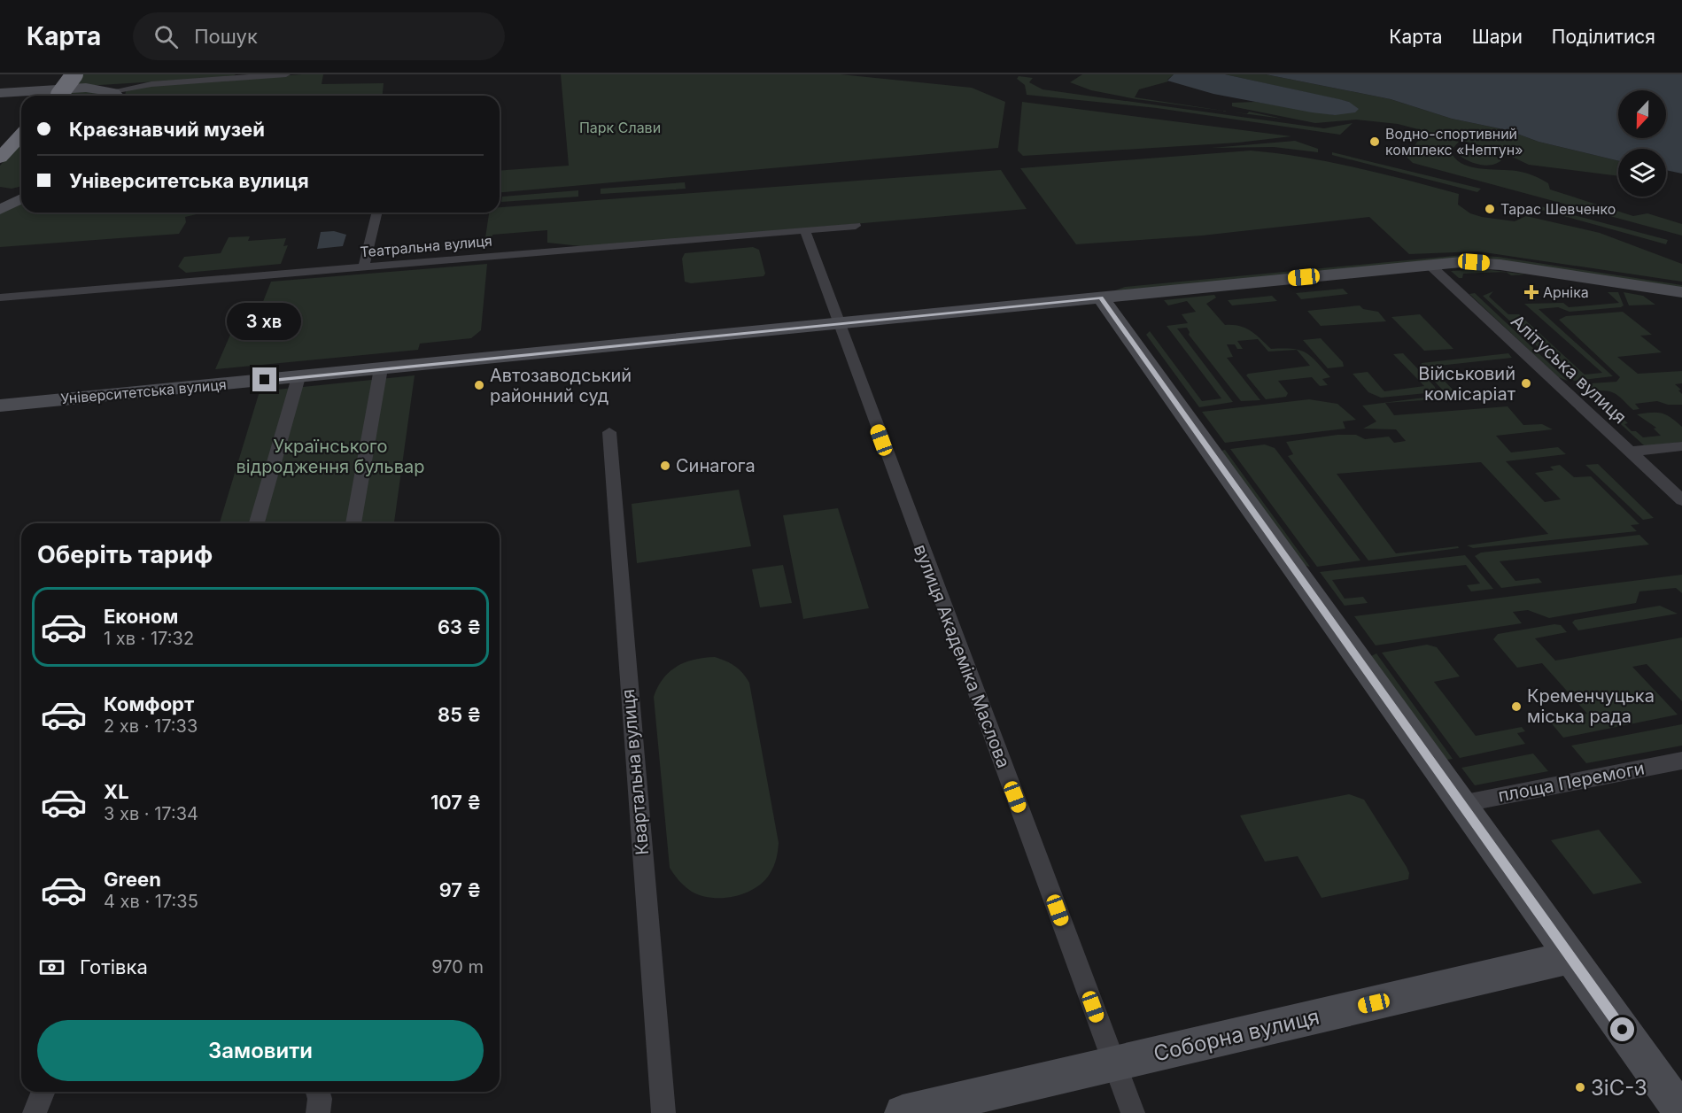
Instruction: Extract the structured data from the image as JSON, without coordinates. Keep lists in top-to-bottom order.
{
  "streets": {
    "main road": ["Університетська вулиця", "Соборна вулиця"],
    "street": [
      "Театральна вулиця",
      "Алітуська вулиця",
      "вулиця Академіка Маслова",
      "Квартальна вулиця",
      "площа Перемоги"
    ]
  },
  "crossings": [
    ["Театральна вулиця", "вулиця Академіка Маслова"],
    ["Алітуська вулиця", "Університетська вулиця"],
    ["Університетська вулиця", "вулиця Академіка Маслова"],
    ["вулиця Академіка Маслова", "Соборна вулиця"]
  ],
  "parks": ["Парк Слави", "Українського відродження бульвар"],
  "places": {
    "other": [
      "Водно-спортивний комплекс «Нептун»",
      "Тарас Шевченко",
      "Військовий комісаріат",
      "Автозаводський районний суд",
      "Синагога",
      "Кременчуцька міська рада",
      "ЗіС-3"
    ],
    "health": ["Арніка"]
  },
  "north": "bottom",
  "page": {
    "header": "Карта",
    "search": "Пошук",
    "nav": ["Карта", "Шари", "Поділитися"],
    "banner": ["Краєзнавчий музей", "Університетська вулиця"],
    "bubble": "3 хв",
    "heading": "Оберіть тариф",
    "list": [
      {
        "name": "Економ",
        "note": "1 хв · 17:32",
        "value": "63 ₴"
      },
      {
        "name": "Комфорт",
        "note": "2 хв · 17:33",
        "value": "85 ₴"
      },
      {
        "name": "XL",
        "note": "3 хв · 17:34",
        "value": "107 ₴"
      },
      {
        "name": "Green",
        "note": "4 хв · 17:35",
        "value": "97 ₴"
      }
    ],
    "pay": ["Готівка", "970 m"],
    "buttons": "Замовити"
  }
}
